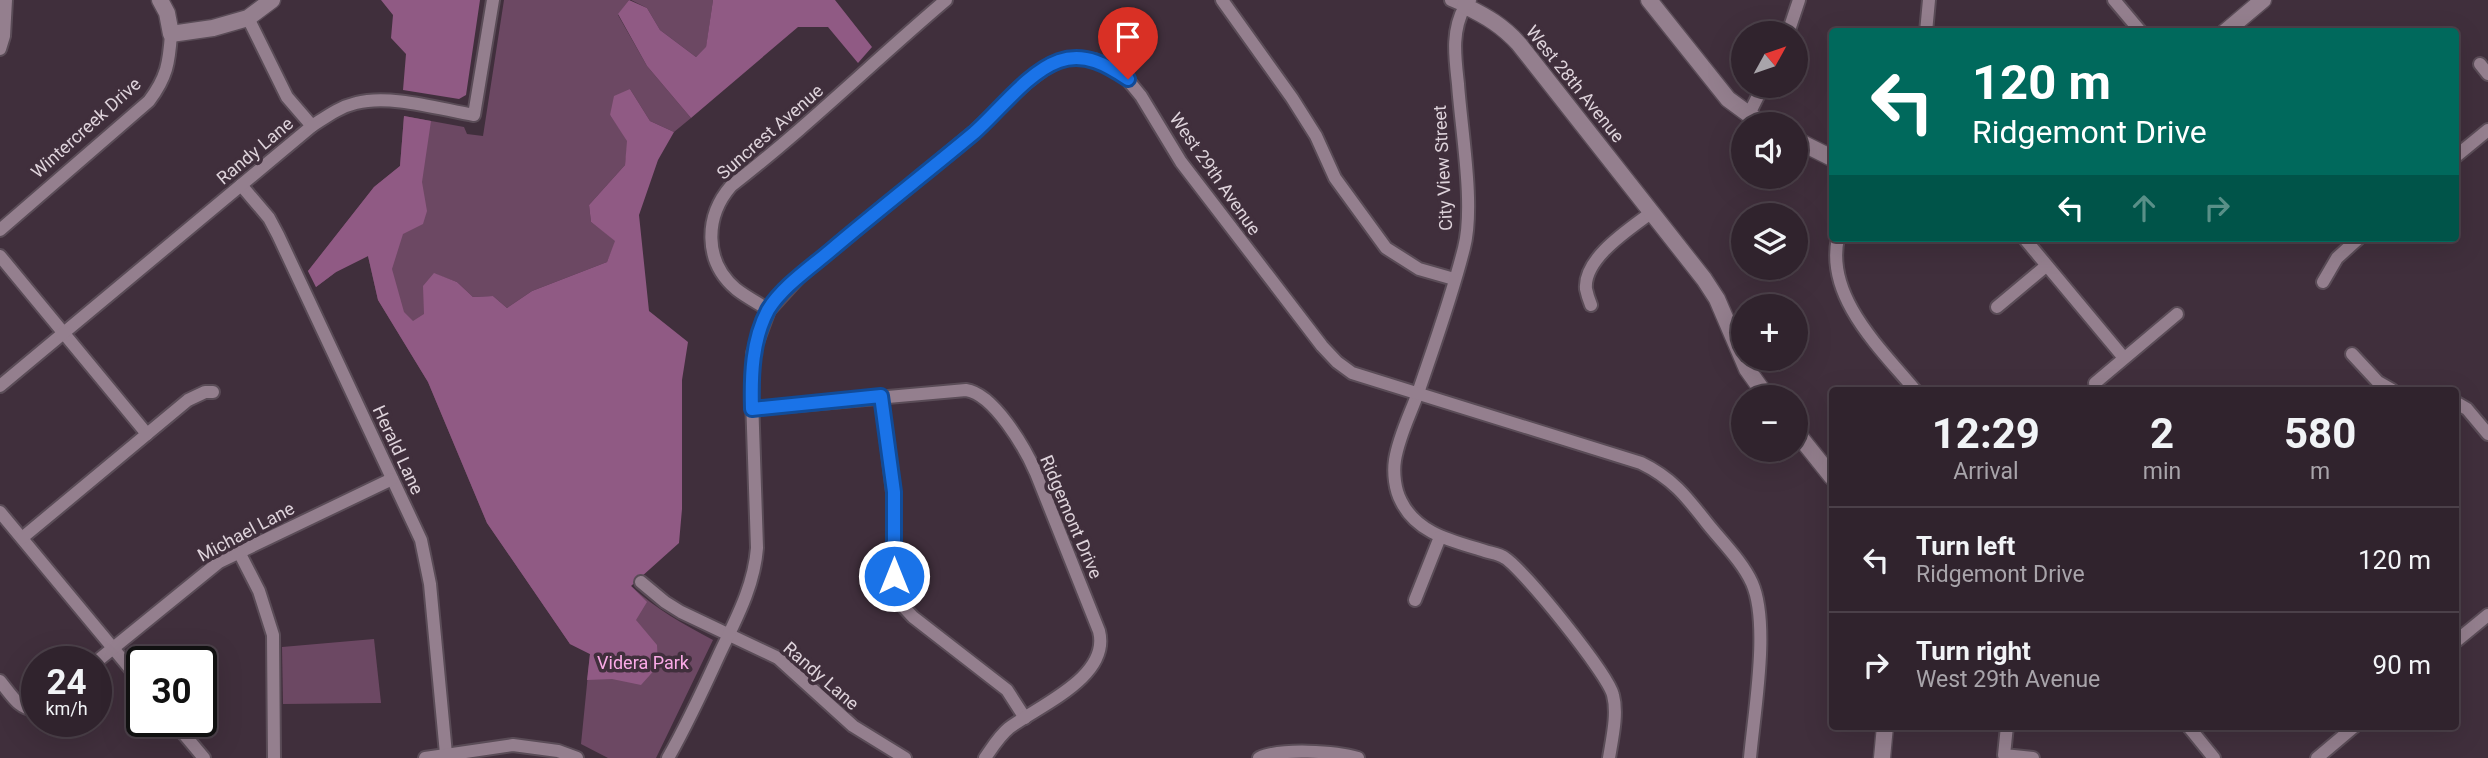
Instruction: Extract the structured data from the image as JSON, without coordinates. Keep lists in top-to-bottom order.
{
  "streets": {
    "street": [
      "West 28th Avenue",
      "Wintercreek Drive",
      "Suncrest Avenue",
      "Randy Lane",
      "City View Street",
      "West 29th Avenue",
      "Herald Lane",
      "Ridgemont Drive",
      "Michael Lane"
    ]
  },
  "crossings": [
    ["West 28th Avenue", "City View Street"],
    ["Suncrest Avenue", "West 29th Avenue"],
    ["Randy Lane", "West 29th Avenue"],
    ["Randy Lane", "Herald Lane"],
    ["City View Street", "West 29th Avenue"],
    ["West 29th Avenue", "Ridgemont Drive"],
    ["Herald Lane", "Michael Lane"]
  ],
  "parks": ["Videra Park"],
  "north": "top right",
  "page": {
    "map_buttons": ["+", "−"],
    "turn": ["120 m", "Ridgemont Drive"],
    "eta": [
      "12:29",
      "Arrival",
      "2",
      "min",
      "580",
      "m"
    ],
    "list": [
      {
        "name": "Turn left",
        "note": "Ridgemont Drive",
        "value": "120 m"
      },
      {
        "name": "Turn right",
        "note": "West 29th Avenue",
        "value": "90 m"
      }
    ],
    "speed": "24 km/h",
    "limit": "30"
  }
}
